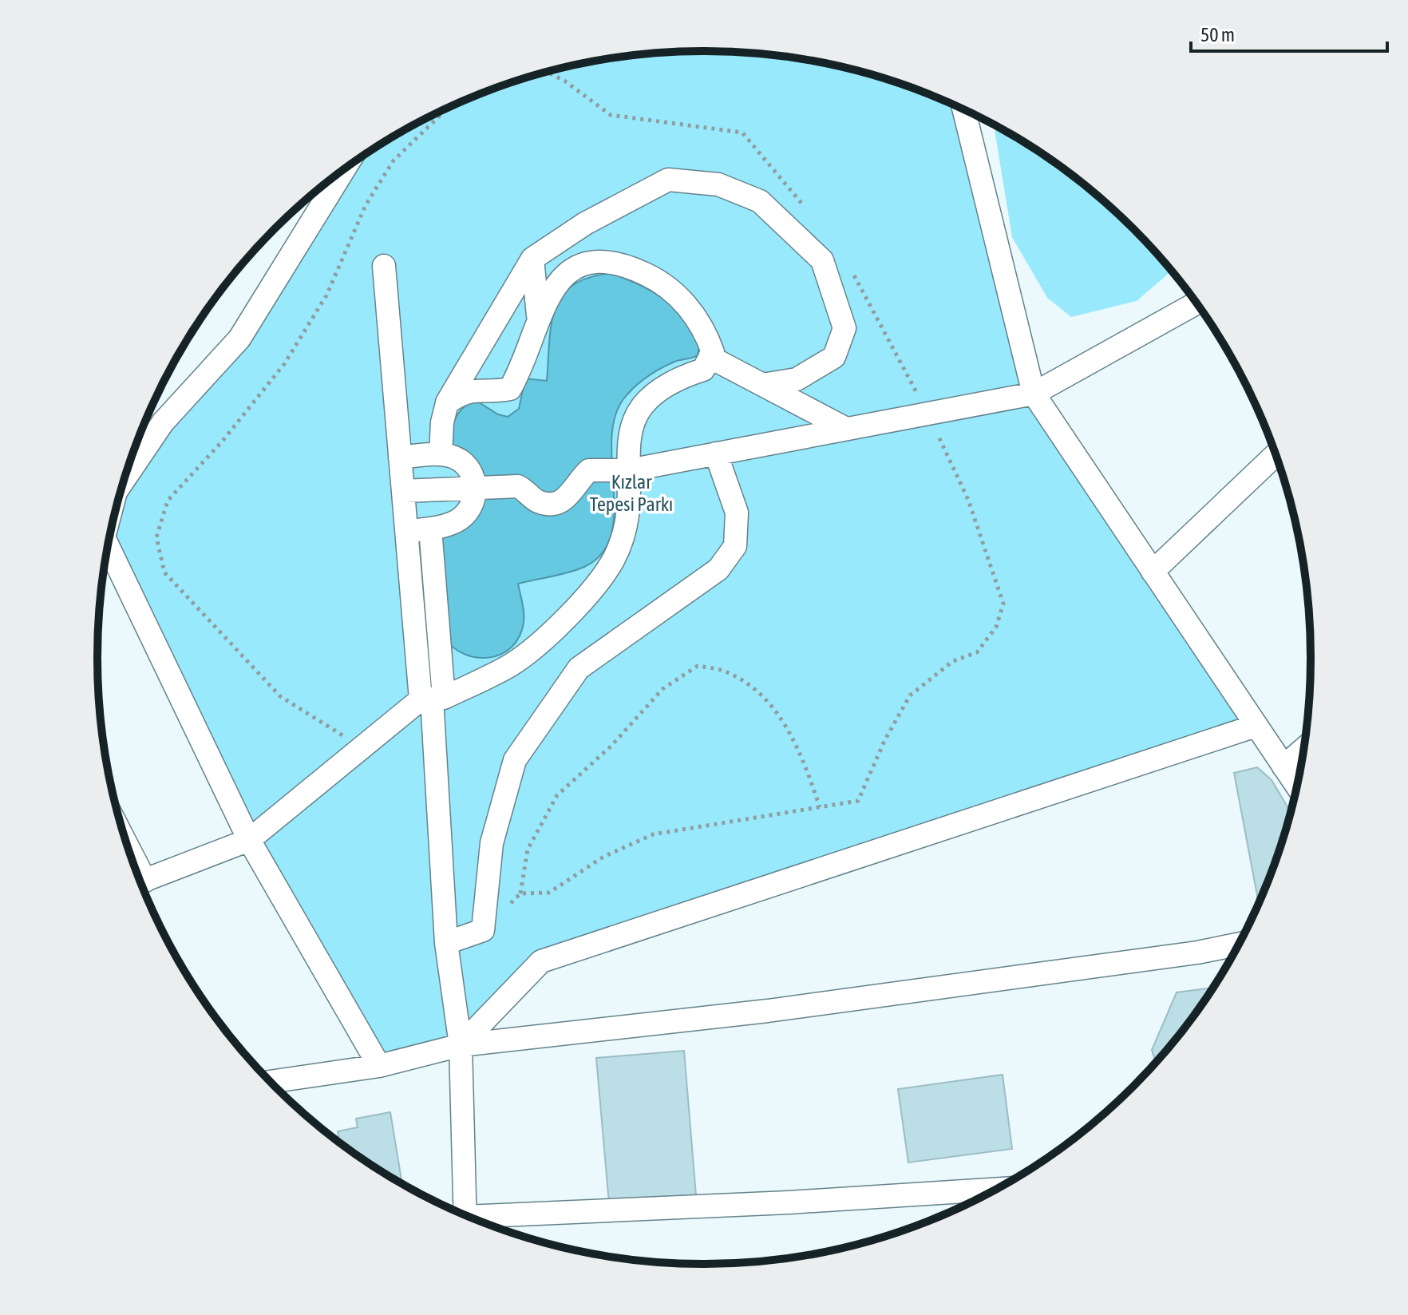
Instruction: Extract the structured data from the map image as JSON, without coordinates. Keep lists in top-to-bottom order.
{
  "parks": ["Kızlar Tepesi Parkı"],
  "scale_bar": "50 m"
}
